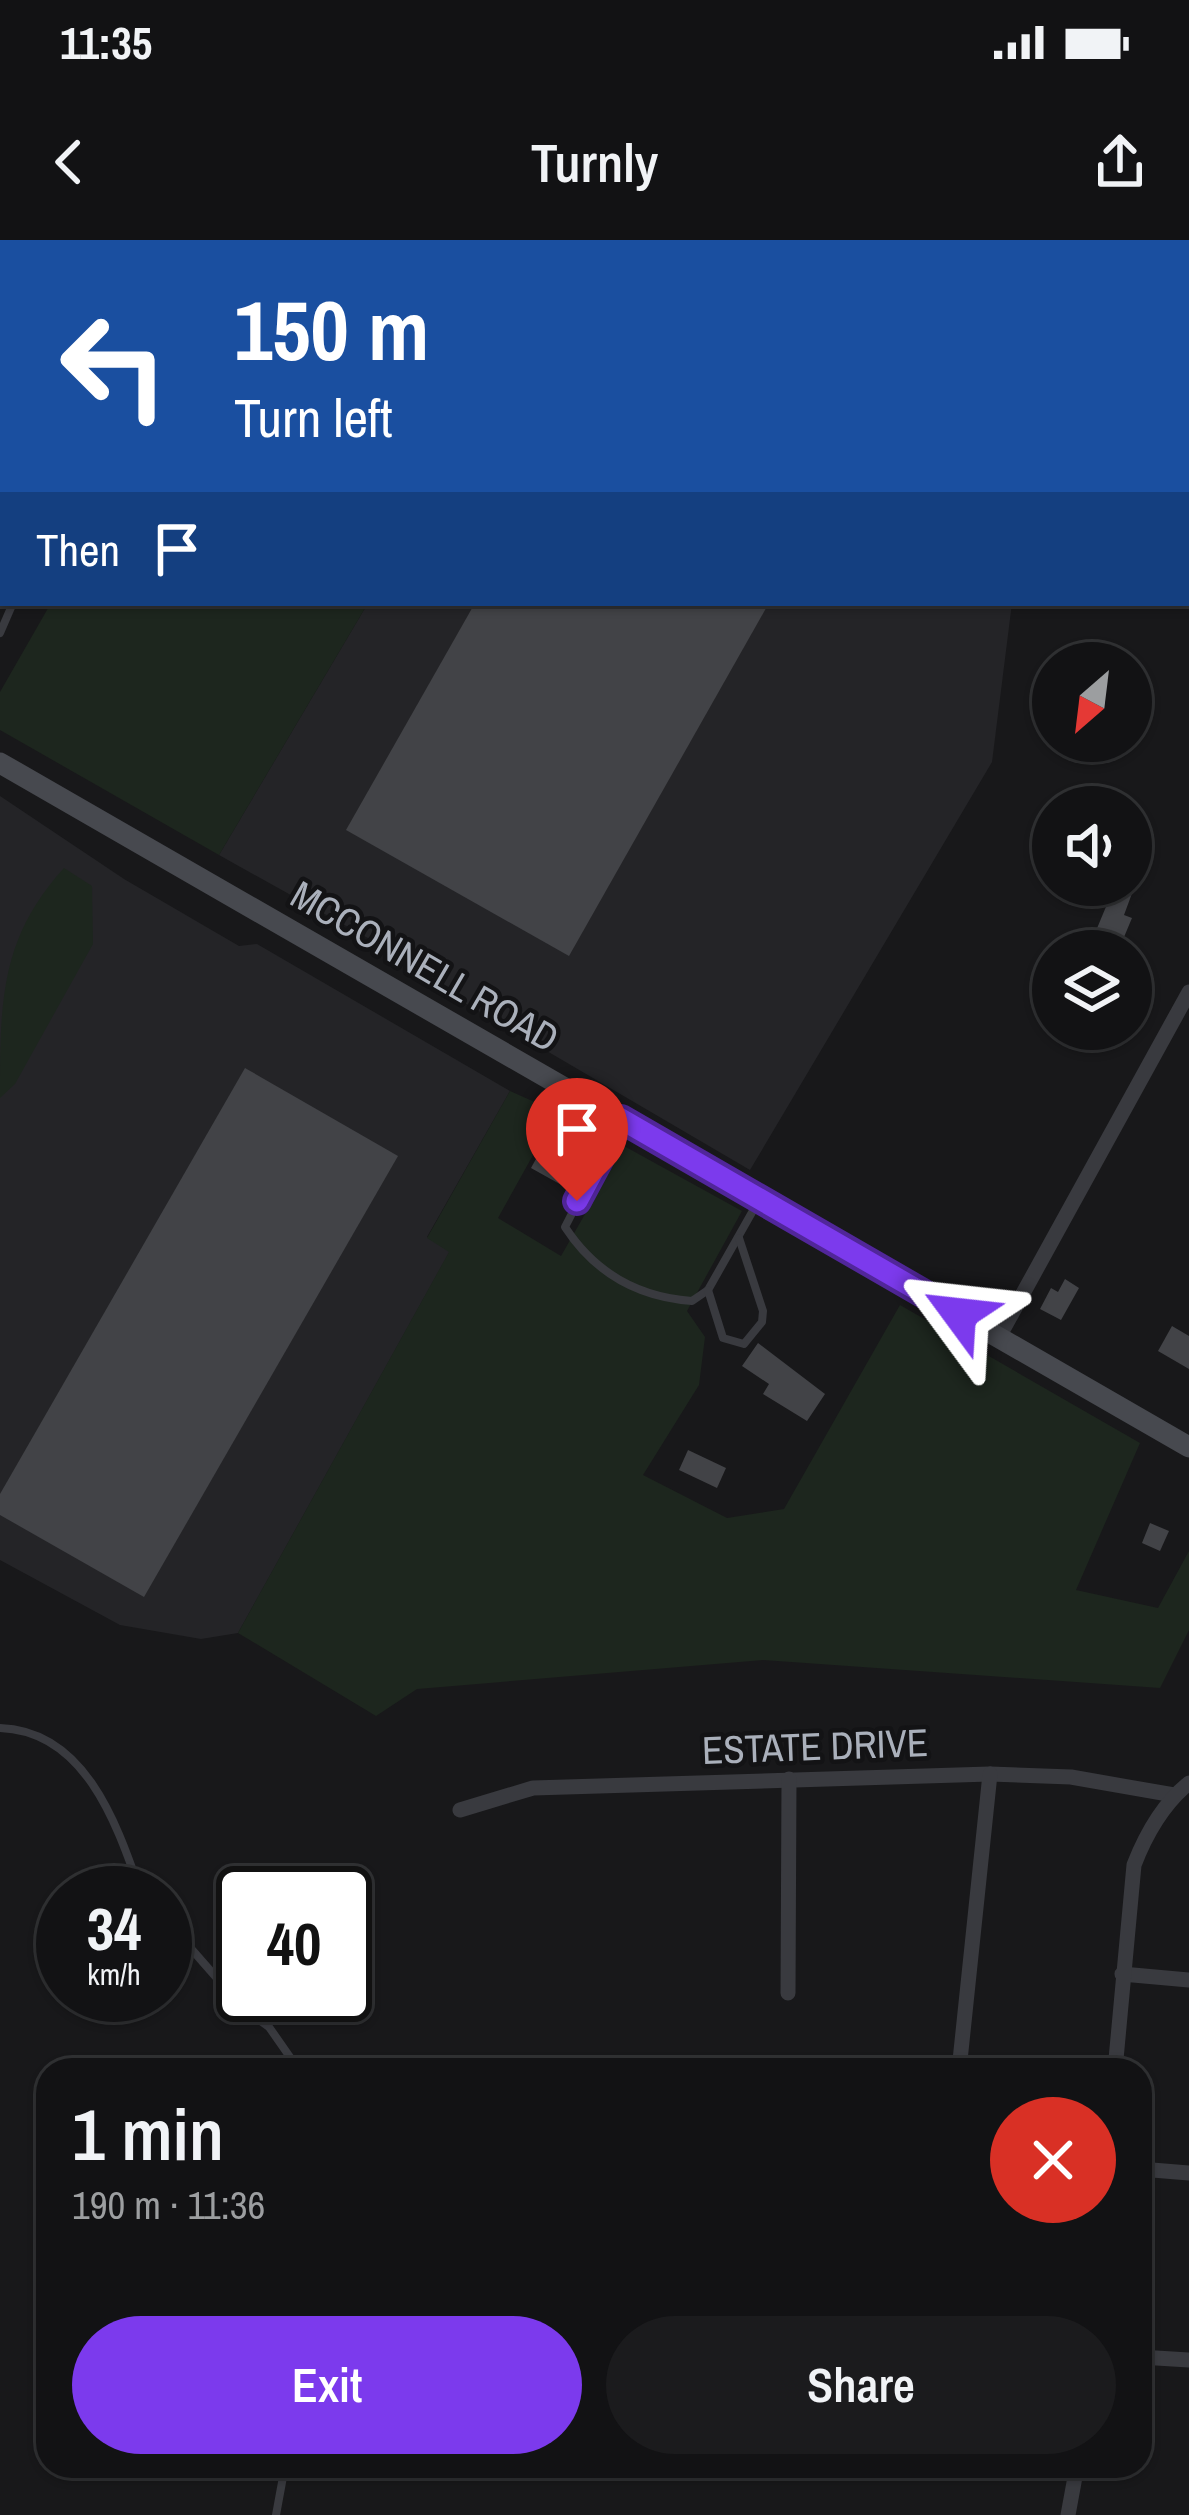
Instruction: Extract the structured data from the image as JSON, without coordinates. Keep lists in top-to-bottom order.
{
  "streets": {
    "street": ["MCCONNELL ROAD", "ESTATE DRIVE"]
  },
  "north": "bottom left",
  "page": {
    "status": "11:35",
    "header": "Turnly",
    "turn": ["150 m", "Turn left"],
    "then": "Then",
    "speed": "34 km/h",
    "limit": "40",
    "heading": ["1 min", "190 m · 11:36"],
    "buttons": ["Exit", "Share"]
  }
}
